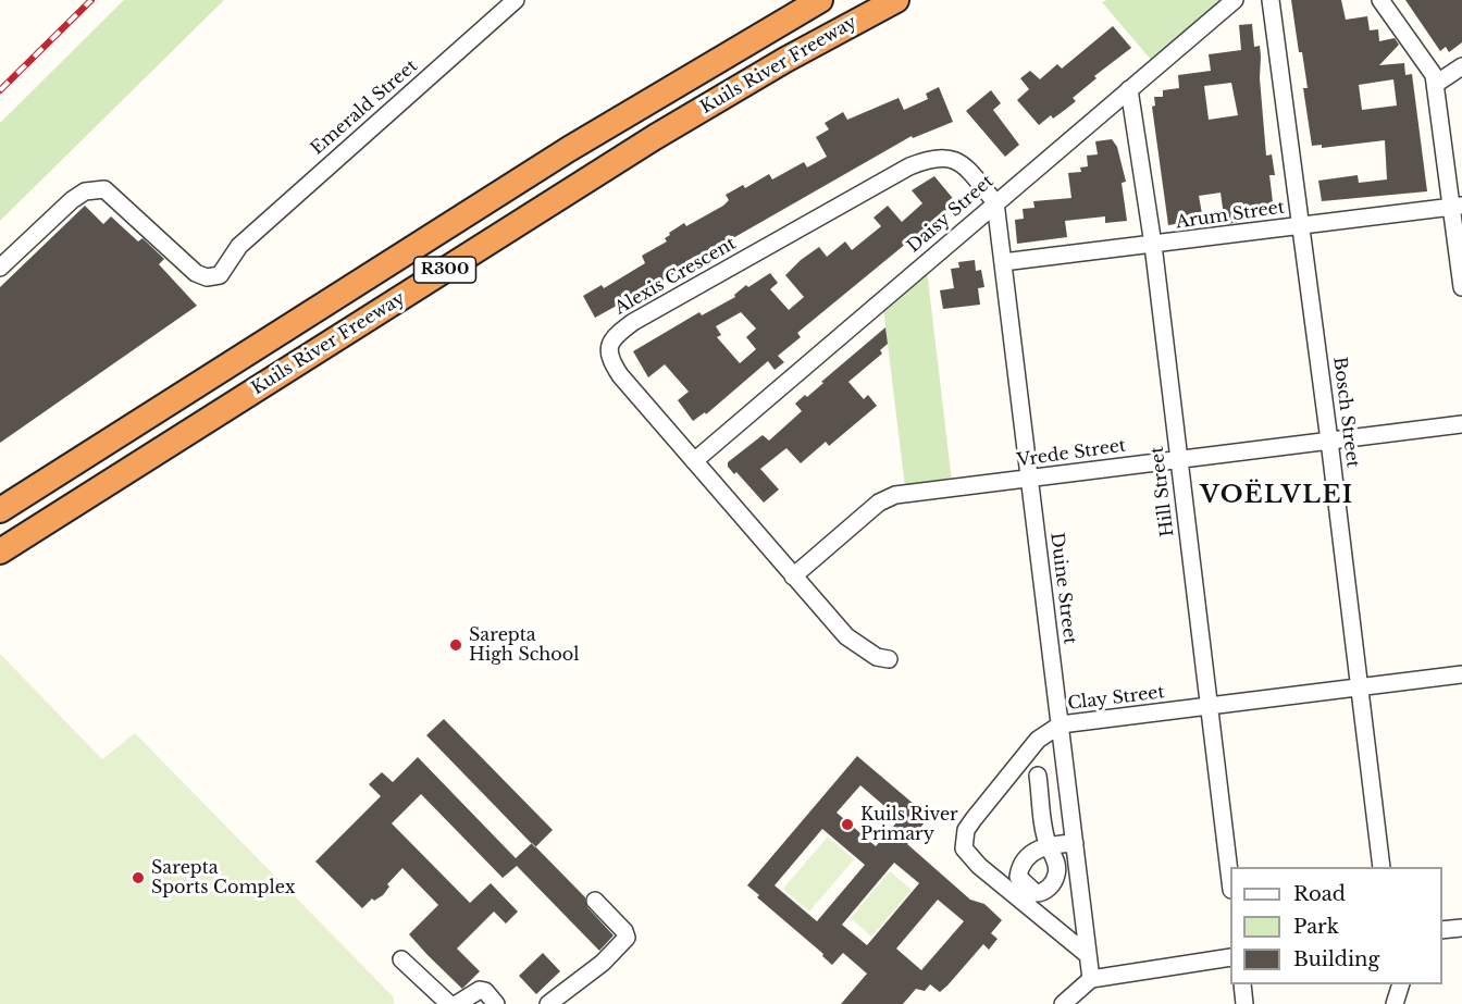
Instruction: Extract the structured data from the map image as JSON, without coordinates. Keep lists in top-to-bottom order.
{
  "streets": {
    "highway": ["Kuils River Freeway", "R300"],
    "street": [
      "Emerald Street",
      "Daisy Street",
      "Arum Street",
      "Alexis Crescent",
      "Bosch Street",
      "Vrede Street",
      "Hill Street",
      "Duine Street",
      "Clay Street"
    ]
  },
  "crossings": [
    ["Daisy Street", "Alexis Crescent"],
    ["Daisy Street", "Hill Street"],
    ["Daisy Street", "Duine Street"],
    ["Arum Street", "Bosch Street"],
    ["Arum Street", "Hill Street"],
    ["Arum Street", "Duine Street"],
    ["Alexis Crescent", "Vrede Street"],
    ["Alexis Crescent", "Duine Street"],
    ["Bosch Street", "Vrede Street"],
    ["Bosch Street", "Clay Street"],
    ["Vrede Street", "Hill Street"],
    ["Vrede Street", "Duine Street"],
    ["Hill Street", "Clay Street"],
    ["Duine Street", "Clay Street"]
  ],
  "districts": ["VOËLVLEI"],
  "places": ["Sarepta High School", "Kuils River Primary", "Sarepta Sports Complex"],
  "legend": ["Road", "Park", "Building"]
}
